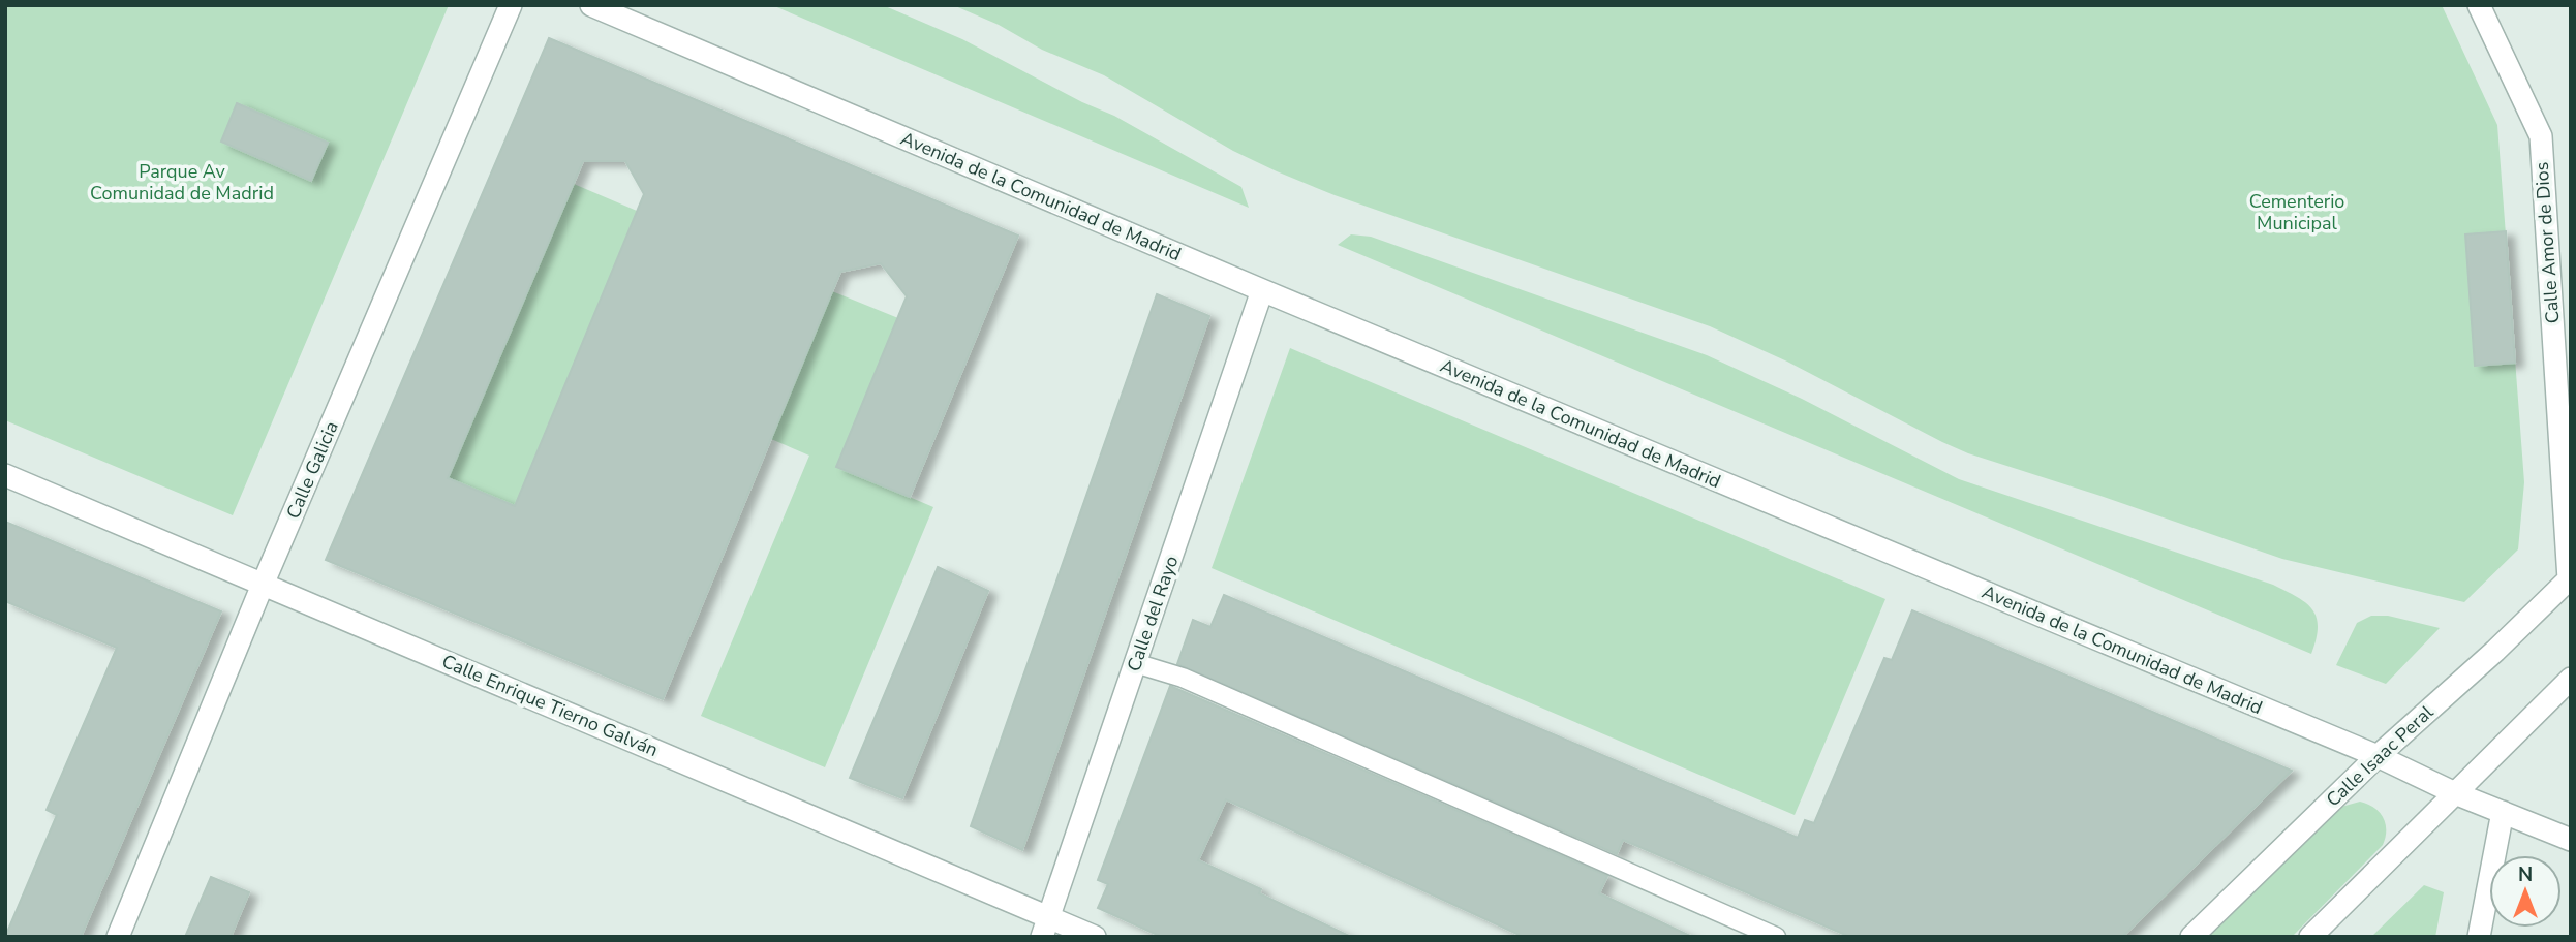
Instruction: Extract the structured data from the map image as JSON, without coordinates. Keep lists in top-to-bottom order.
{
  "streets": {
    "street": [
      "Avenida de la Comunidad de Madrid",
      "Calle Amor de Dios",
      "Calle Galicia",
      "Calle del Rayo",
      "Calle Enrique Tierno Galván",
      "Calle Isaac Peral"
    ]
  },
  "crossings": [
    ["Avenida de la Comunidad de Madrid", "Calle del Rayo"],
    ["Avenida de la Comunidad de Madrid", "Calle Isaac Peral"],
    ["Calle Amor de Dios", "Calle Isaac Peral"],
    ["Calle Galicia", "Calle Enrique Tierno Galván"],
    ["Calle del Rayo", "Calle Enrique Tierno Galván"]
  ],
  "parks": ["Parque Av Comunidad de Madrid", "Cementerio Municipal"],
  "north": "top"
}
